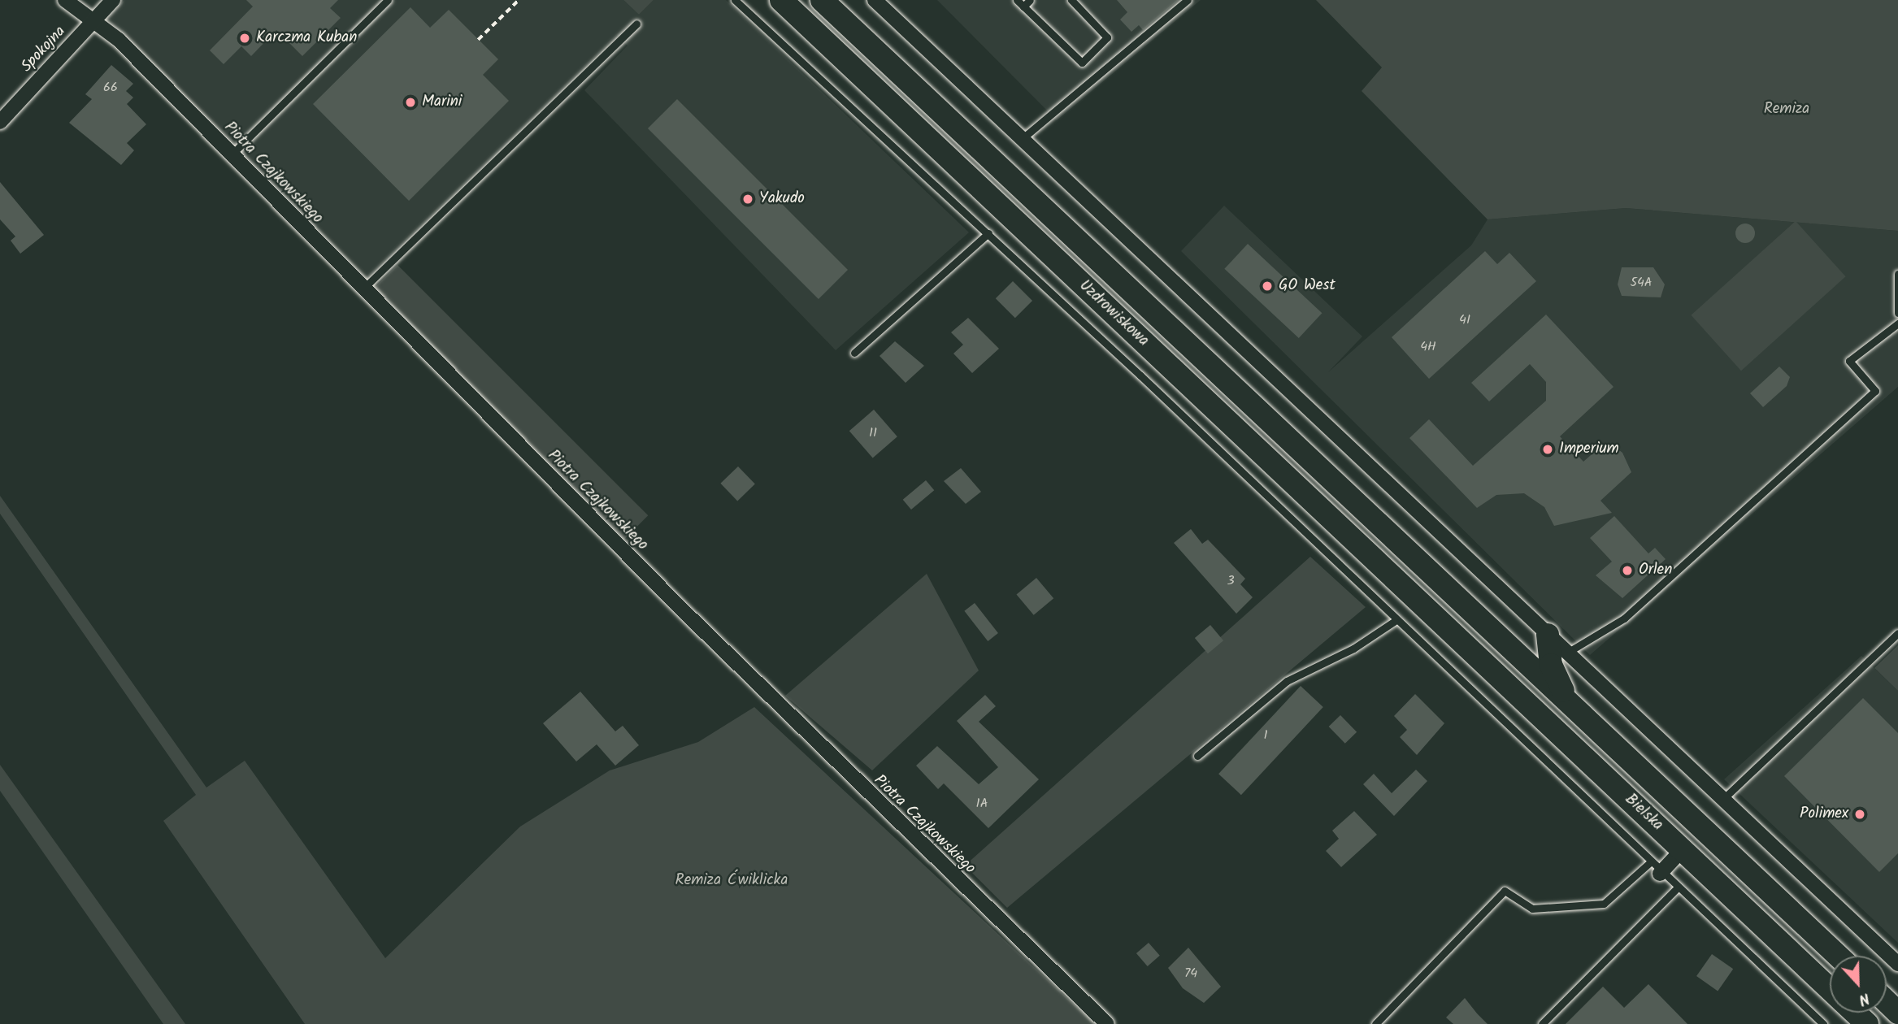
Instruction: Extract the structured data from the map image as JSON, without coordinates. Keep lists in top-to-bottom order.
{
  "streets": {
    "main road": ["Uzdrowiskowa", "Bielska"],
    "street": ["Spokojna", "Piotra Czajkowskiego"]
  },
  "crossings": [
    ["Spokojna", "Piotra Czajkowskiego"],
    ["Uzdrowiskowa", "Bielska"]
  ],
  "parks": ["Remiza", "Remiza Ćwiklicka"],
  "places": [
    "Karczma Kuban",
    "Marini",
    "Yakudo",
    "GO West",
    "Imperium",
    "Orlen",
    "Polimex"
  ],
  "house_numbers": [
    "66",
    "54A",
    "4I",
    "4H",
    "11",
    "3",
    "1",
    "1A",
    "74"
  ],
  "north": "bottom"
}
